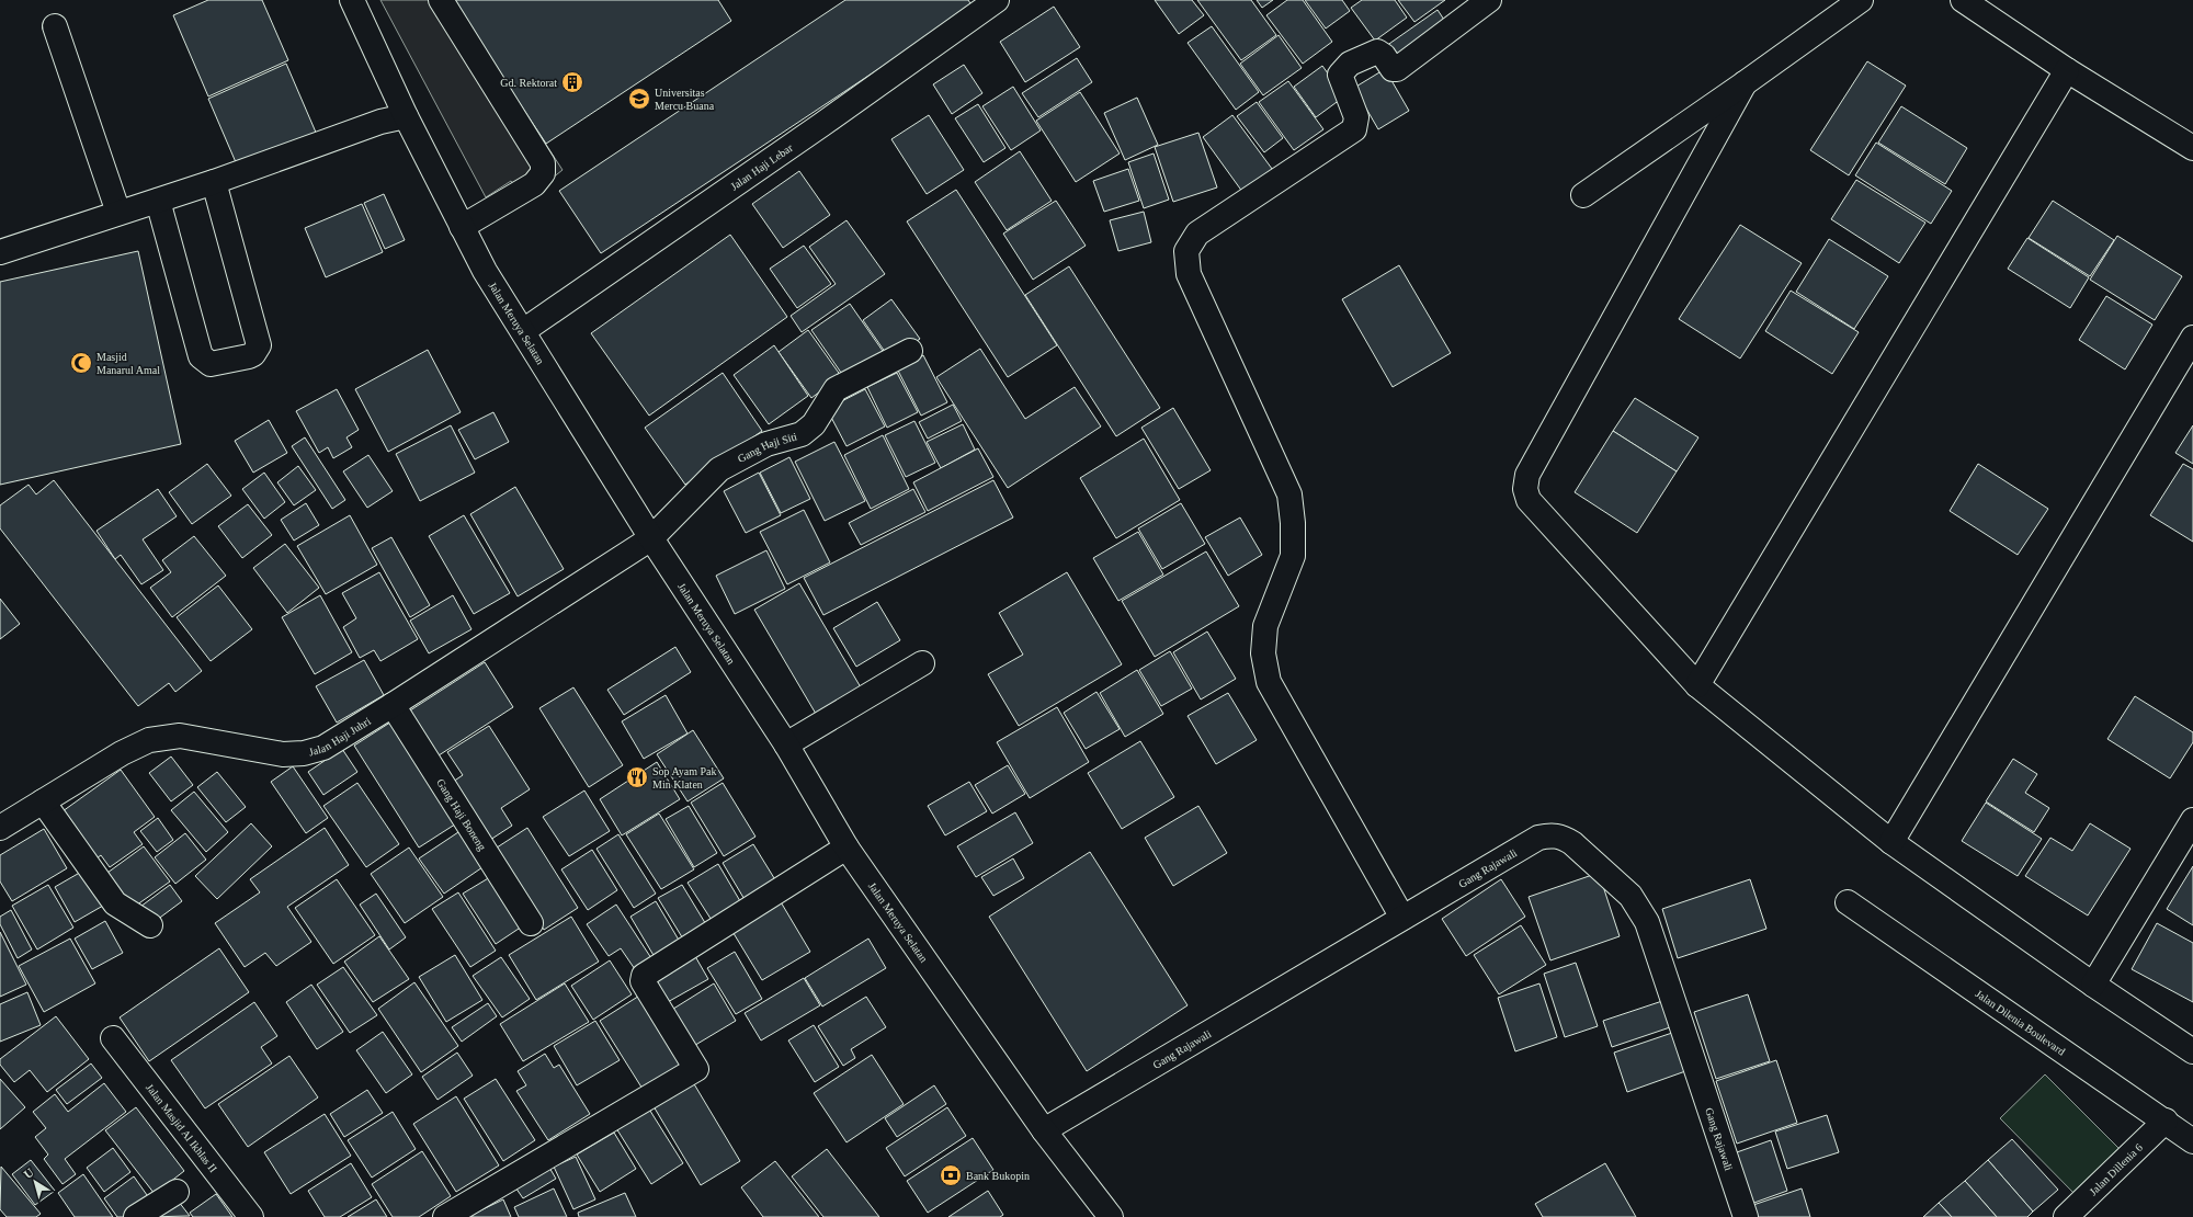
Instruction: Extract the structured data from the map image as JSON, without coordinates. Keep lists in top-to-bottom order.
{
  "streets": {
    "street": [
      "Jalan Haji Lebar",
      "Jalan Meruya Selatan",
      "Gang Haji Siti",
      "Jalan Haji Juhri",
      "Gang Haji Boneng",
      "Gang Rajawali",
      "Jalan Dilenia Boulevard",
      "Jalan Masjid Al Ikhlas II",
      "Jalan Dillenia 6"
    ]
  },
  "crossings": [
    ["Jalan Haji Lebar", "Jalan Meruya Selatan"],
    ["Jalan Meruya Selatan", "Gang Haji Siti"],
    ["Jalan Meruya Selatan", "Jalan Haji Juhri"],
    ["Jalan Meruya Selatan", "Gang Rajawali"],
    ["Gang Haji Siti", "Jalan Haji Juhri"],
    ["Jalan Haji Juhri", "Gang Haji Boneng"],
    ["Jalan Dilenia Boulevard", "Jalan Dillenia 6"]
  ],
  "places": {
    "building": ["Gd. Rektorat"],
    "school or university": ["Universitas Mercu Buana"],
    "mosque": ["Masjid Manarul Amal"],
    "restaurant": ["Sop Ayam Pak Min Klaten"],
    "bank": ["Bank Bukopin"]
  },
  "north": "top left"
}
